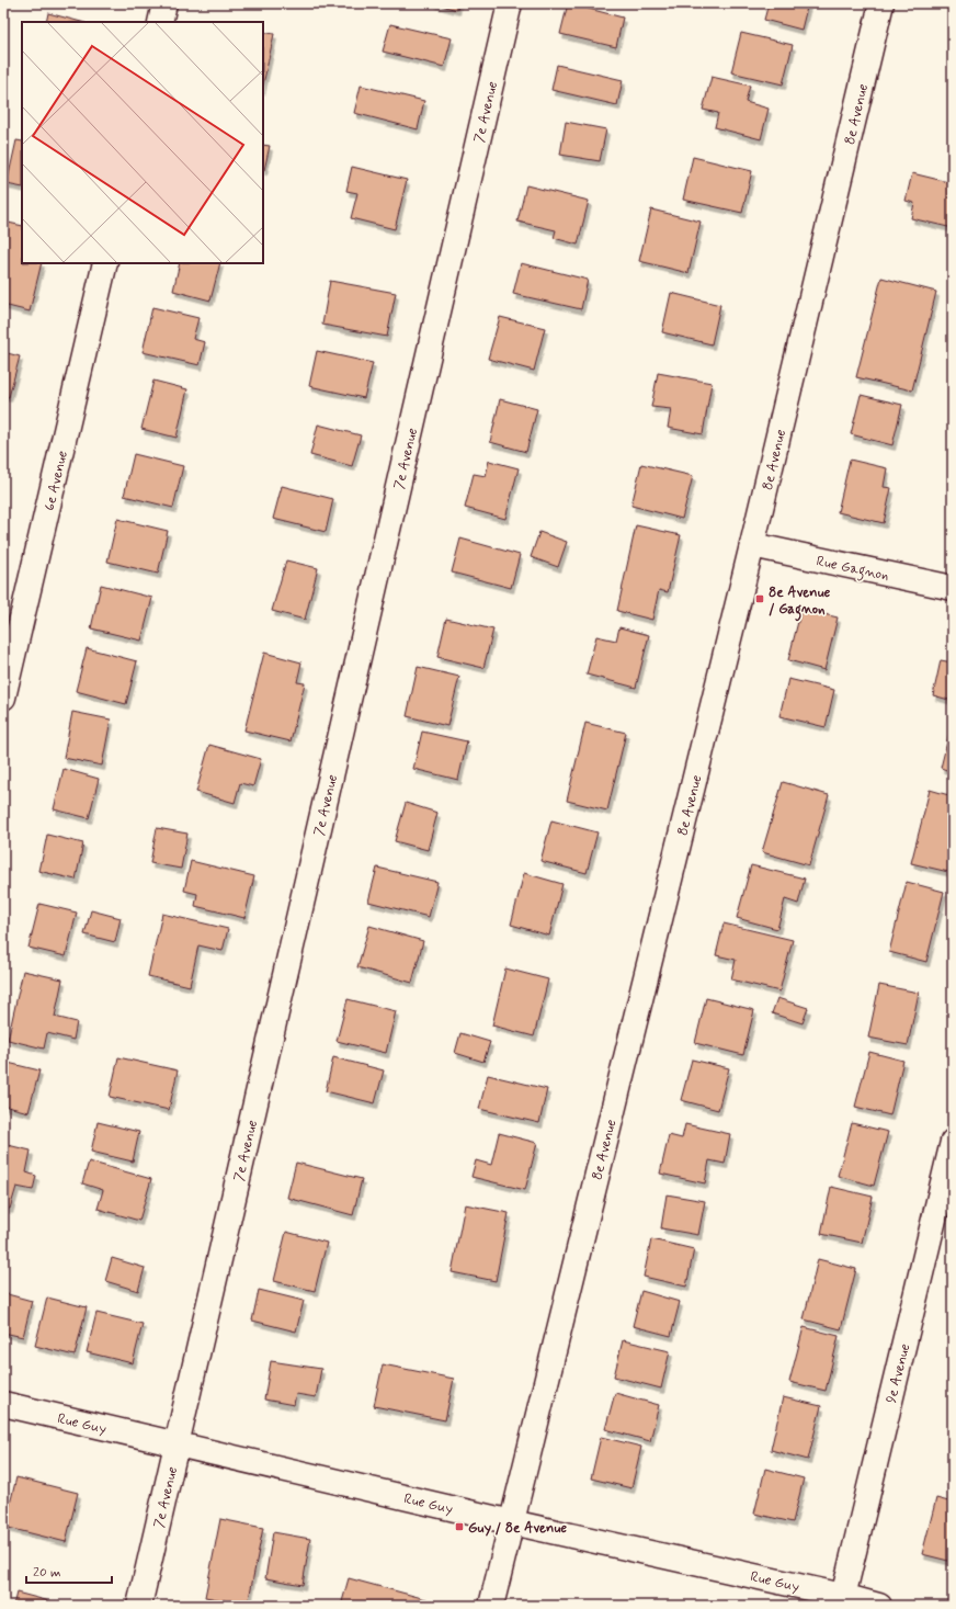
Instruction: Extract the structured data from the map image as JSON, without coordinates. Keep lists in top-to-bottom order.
{
  "streets": {
    "street": [
      "7e Avenue",
      "8e Avenue",
      "6e Avenue",
      "Rue Gagnon",
      "9e Avenue",
      "Rue Guy"
    ]
  },
  "crossings": [
    ["7e Avenue", "Rue Guy"],
    ["8e Avenue", "Rue Gagnon"],
    ["8e Avenue", "Rue Guy"],
    ["9e Avenue", "Rue Guy"]
  ],
  "places": {
    "transit": ["8e Avenue / Gagnon", "Guy / 8e Avenue"]
  },
  "scale_bar": "20 m"
}
